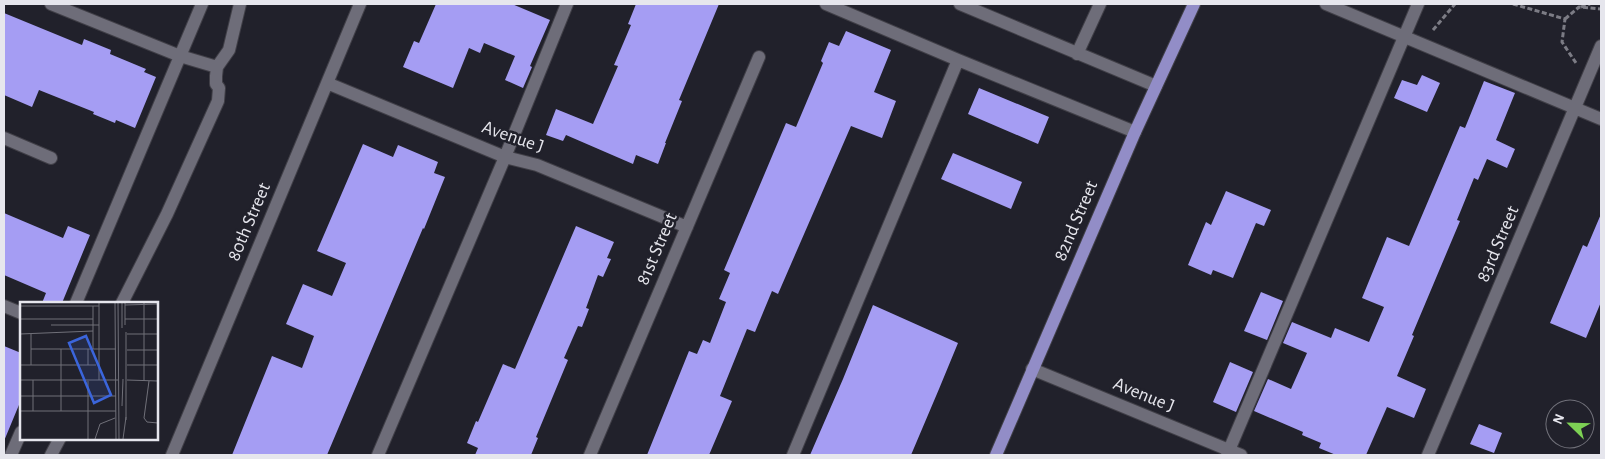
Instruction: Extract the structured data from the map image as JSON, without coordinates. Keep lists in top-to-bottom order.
{
  "streets": {
    "main road": ["82nd Street"],
    "street": [
      "Avenue J",
      "80th Street",
      "83rd Street",
      "81st Street"
    ]
  },
  "crossings": [
    ["Avenue J", "82nd Street"],
    ["Avenue J", "80th Street"],
    ["Avenue J", "81st Street"]
  ],
  "north": "top left"
}
